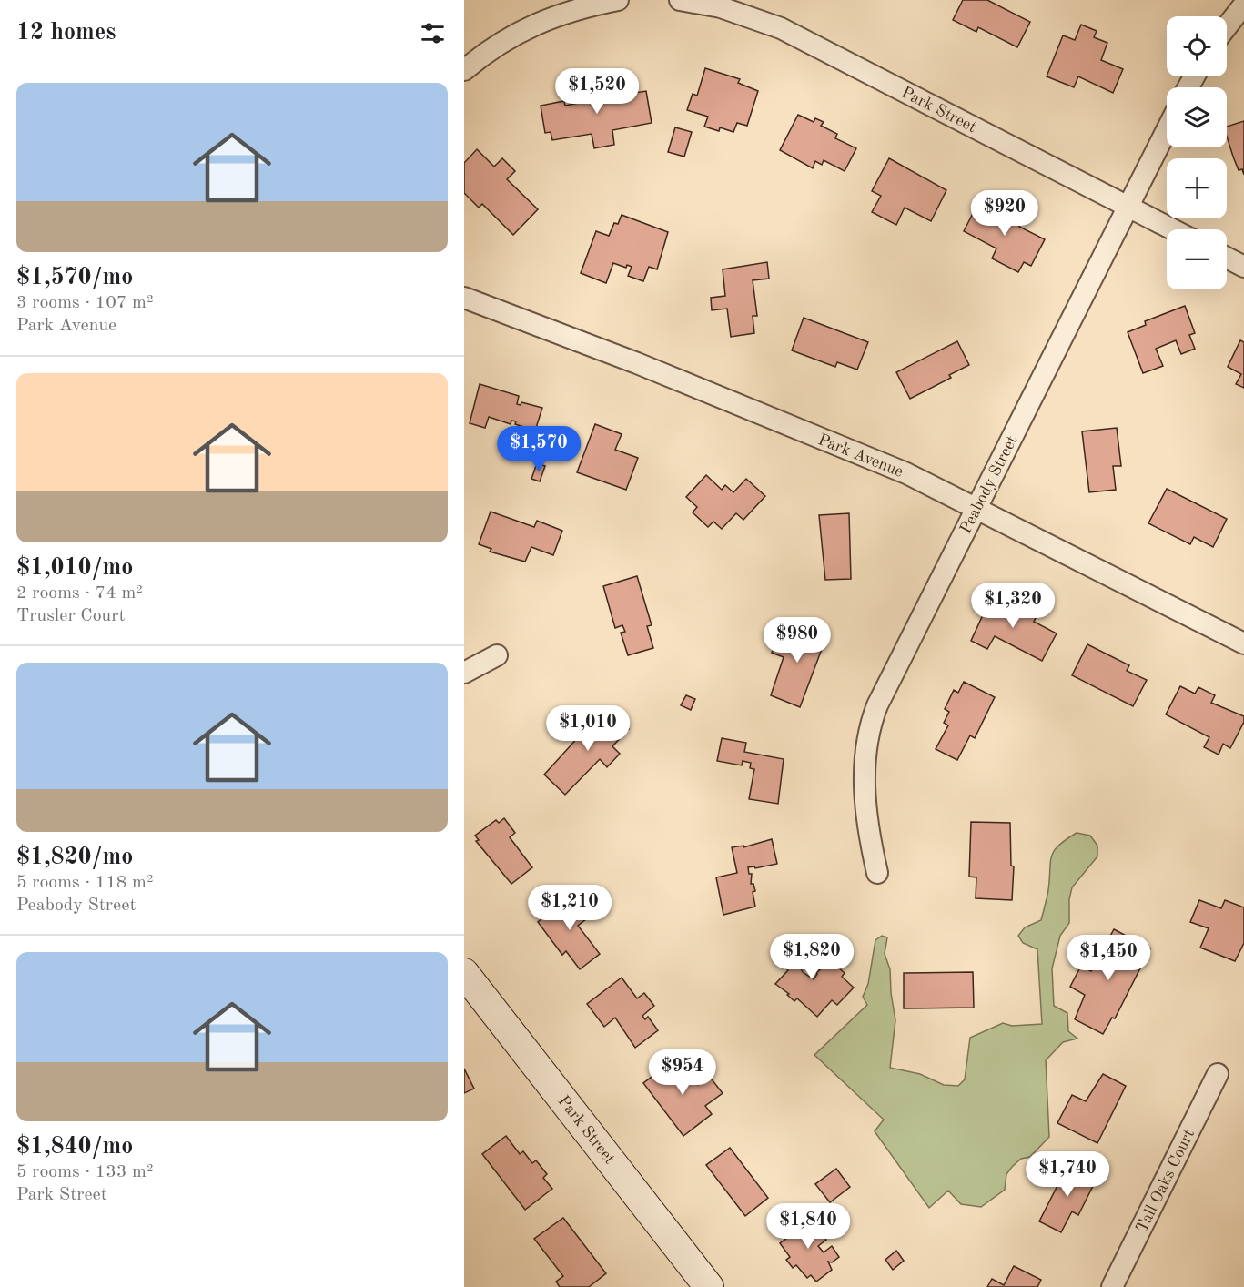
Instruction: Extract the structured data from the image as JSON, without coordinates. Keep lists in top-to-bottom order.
{
  "streets": {
    "street": [
      "Park Street",
      "Park Avenue",
      "Peabody Street",
      "Tall Oaks Court"
    ]
  },
  "crossings": [
    ["Park Street", "Peabody Street"],
    ["Park Avenue", "Peabody Street"]
  ],
  "page": {
    "heading": "12 homes",
    "map_buttons": ["+", "−"],
    "list": [
      {
        "name": "$1,570/mo",
        "note": "3 rooms · 107 m² · Park Avenue"
      },
      {
        "name": "$1,010/mo",
        "note": "2 rooms · 74 m² · Trusler Court"
      },
      {
        "name": "$1,820/mo",
        "note": "5 rooms · 118 m² · Peabody Street"
      },
      {
        "name": "$1,840/mo",
        "note": "5 rooms · 133 m² · Park Street"
      }
    ],
    "price": [
      "$1,520",
      "$920",
      "$1,570",
      "$1,320",
      "$980",
      "$1,010",
      "$1,210",
      "$1,820",
      "$1,450",
      "$954",
      "$1,740",
      "$1,840"
    ]
  }
}
